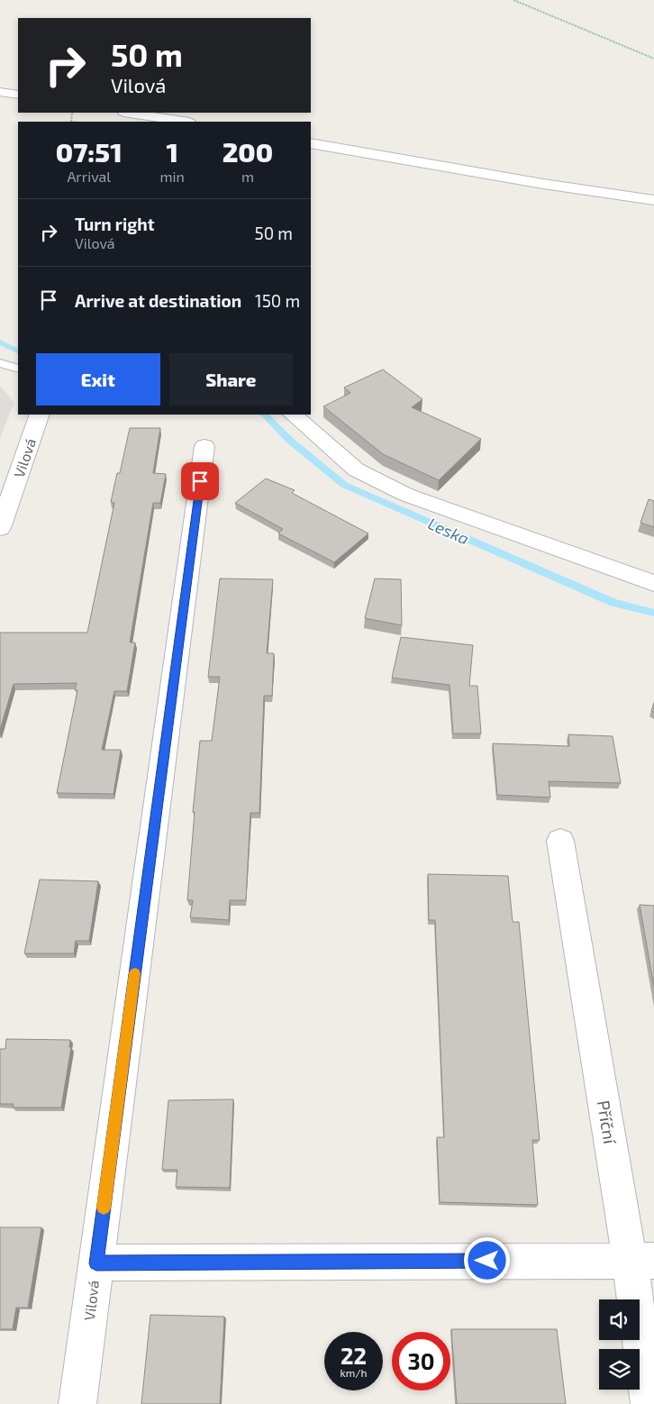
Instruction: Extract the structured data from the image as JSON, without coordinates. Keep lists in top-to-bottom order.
{
  "streets": {
    "street": ["Vilová", "Příční"]
  },
  "water": ["Leska"],
  "page": {
    "turn": ["50 m", "Vilová"],
    "eta": [
      "07:51",
      "Arrival",
      "1",
      "min",
      "200",
      "m"
    ],
    "list": [
      {
        "name": "Turn right",
        "note": "Vilová",
        "value": "50 m"
      },
      {
        "name": "Arrive at destination",
        "value": "150 m"
      }
    ],
    "buttons": ["Exit", "Share"],
    "speed": "22 km/h",
    "limit": "30"
  }
}
